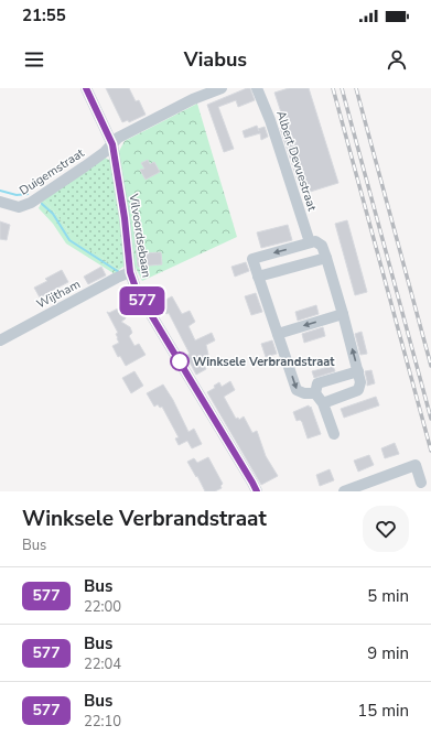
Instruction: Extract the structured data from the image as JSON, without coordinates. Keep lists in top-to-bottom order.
{
  "streets": {
    "street": [
      "Albert Devuestraat",
      "Duigemstraat",
      "Vilvoordsebaan",
      "Wijtham"
    ]
  },
  "crossings": [
    ["Duigemstraat", "Vilvoordsebaan"],
    ["Vilvoordsebaan", "Wijtham"]
  ],
  "places": ["Winksele Verbrandstraat"],
  "lines": ["bus line 577"],
  "page": {
    "status": "21:55",
    "header": "Viabus",
    "on_map": "577",
    "heading": ["Winksele Verbrandstraat", "Bus"],
    "list": [
      {
        "mark": "577",
        "name": "Bus",
        "note": "22:00",
        "value": "5 min"
      },
      {
        "mark": "577",
        "name": "Bus",
        "note": "22:04",
        "value": "9 min"
      },
      {
        "mark": "577",
        "name": "Bus",
        "note": "22:10",
        "value": "15 min"
      }
    ]
  }
}
